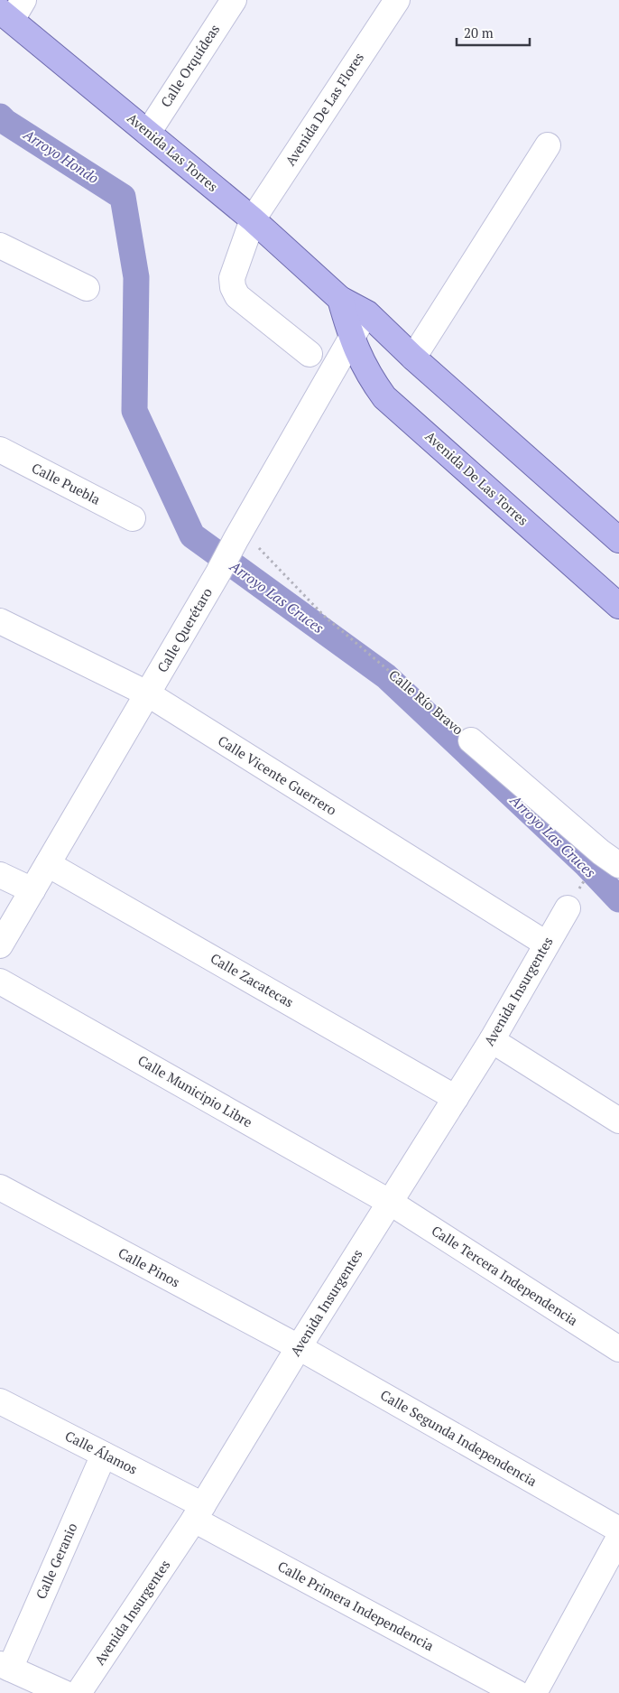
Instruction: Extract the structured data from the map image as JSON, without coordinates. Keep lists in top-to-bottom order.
{
  "streets": {
    "main road": ["Avenida Las Torres", "Avenida De Las Torres"],
    "street": [
      "Calle Orquídeas",
      "Avenida De Las Flores",
      "Calle Puebla",
      "Calle Querétaro",
      "Calle Río Bravo",
      "Calle Vicente Guerrero",
      "Calle Zacatecas",
      "Avenida Insurgentes",
      "Calle Municipio Libre",
      "Calle Pinos",
      "Calle Tercera Independencia",
      "Calle Segunda Independencia",
      "Calle Álamos",
      "Calle Geranio",
      "Calle Primera Independencia"
    ]
  },
  "crossings": [
    ["Calle Orquídeas", "Avenida Las Torres"],
    ["Avenida De Las Flores", "Avenida Las Torres"],
    ["Avenida Las Torres", "Calle Querétaro"],
    ["Avenida De Las Torres", "Calle Querétaro"],
    ["Calle Querétaro", "Calle Río Bravo"],
    ["Calle Querétaro", "Calle Vicente Guerrero"],
    ["Calle Querétaro", "Calle Zacatecas"],
    ["Calle Vicente Guerrero", "Avenida Insurgentes"],
    ["Calle Zacatecas", "Avenida Insurgentes"],
    ["Avenida Insurgentes", "Calle Municipio Libre"],
    ["Avenida Insurgentes", "Calle Pinos"],
    ["Avenida Insurgentes", "Calle Tercera Independencia"],
    ["Avenida Insurgentes", "Calle Segunda Independencia"],
    ["Avenida Insurgentes", "Calle Álamos"],
    ["Avenida Insurgentes", "Calle Primera Independencia"],
    ["Calle Municipio Libre", "Calle Tercera Independencia"],
    ["Calle Pinos", "Calle Segunda Independencia"],
    ["Calle Álamos", "Calle Geranio"],
    ["Calle Álamos", "Calle Primera Independencia"]
  ],
  "water": ["Arroyo Hondo", "Arroyo Las Cruces"],
  "scale_bar": "20 m"
}
